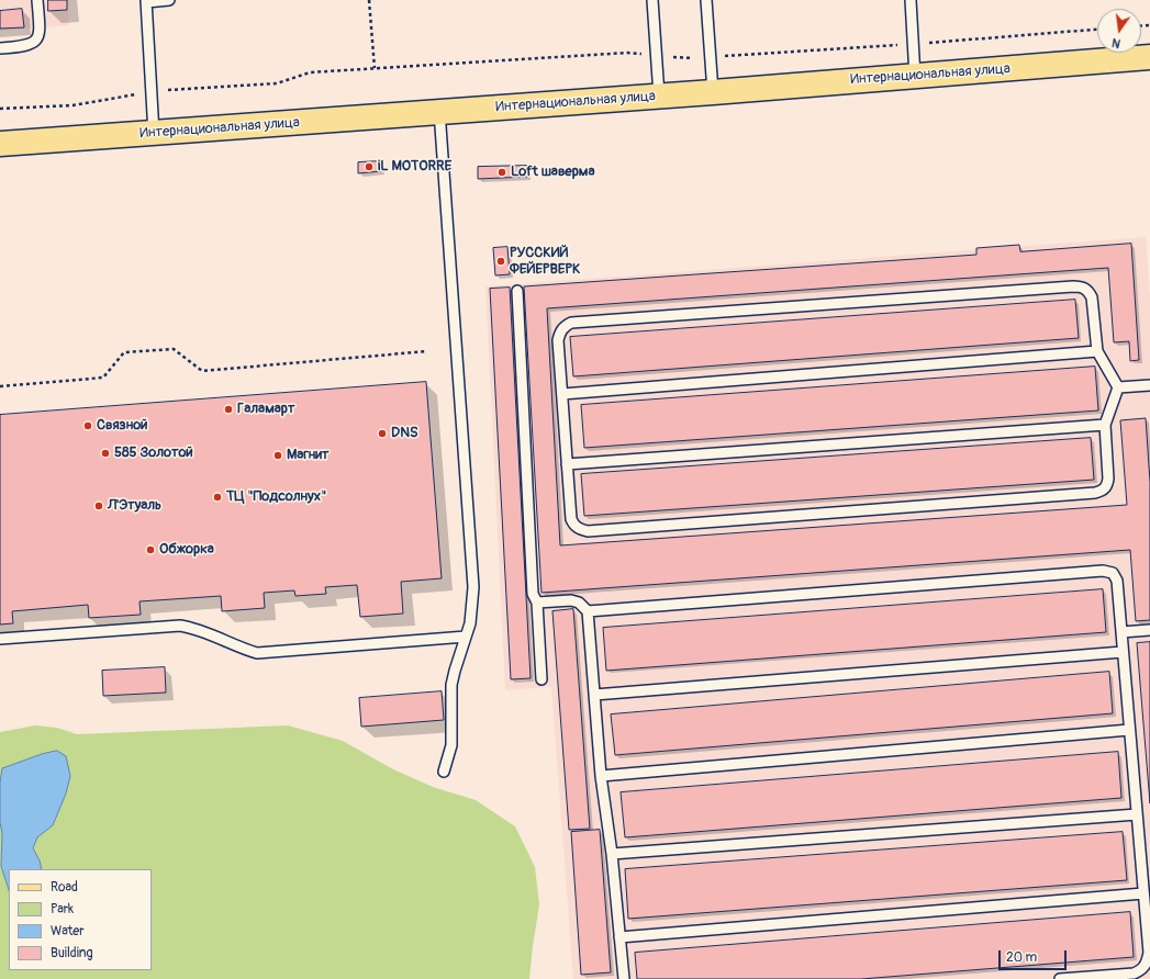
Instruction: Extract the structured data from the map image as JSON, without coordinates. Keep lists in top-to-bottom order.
{
  "streets": {
    "main road": ["Интернациональная улица"]
  },
  "places": [
    "iL MOTORRE",
    "Loft шаверма",
    "РУССКИЙ ФЕЙЕРВЕРК",
    "Галамарт",
    "Связной",
    "DNS",
    "585 Золотой",
    "Магнит",
    "ТЦ \"Подсолнух\"",
    "Л'Этуаль",
    "Обжорка"
  ],
  "legend": [
    "Road",
    "Park",
    "Water",
    "Building"
  ],
  "scale_bar": "20 m",
  "north": "bottom"
}
